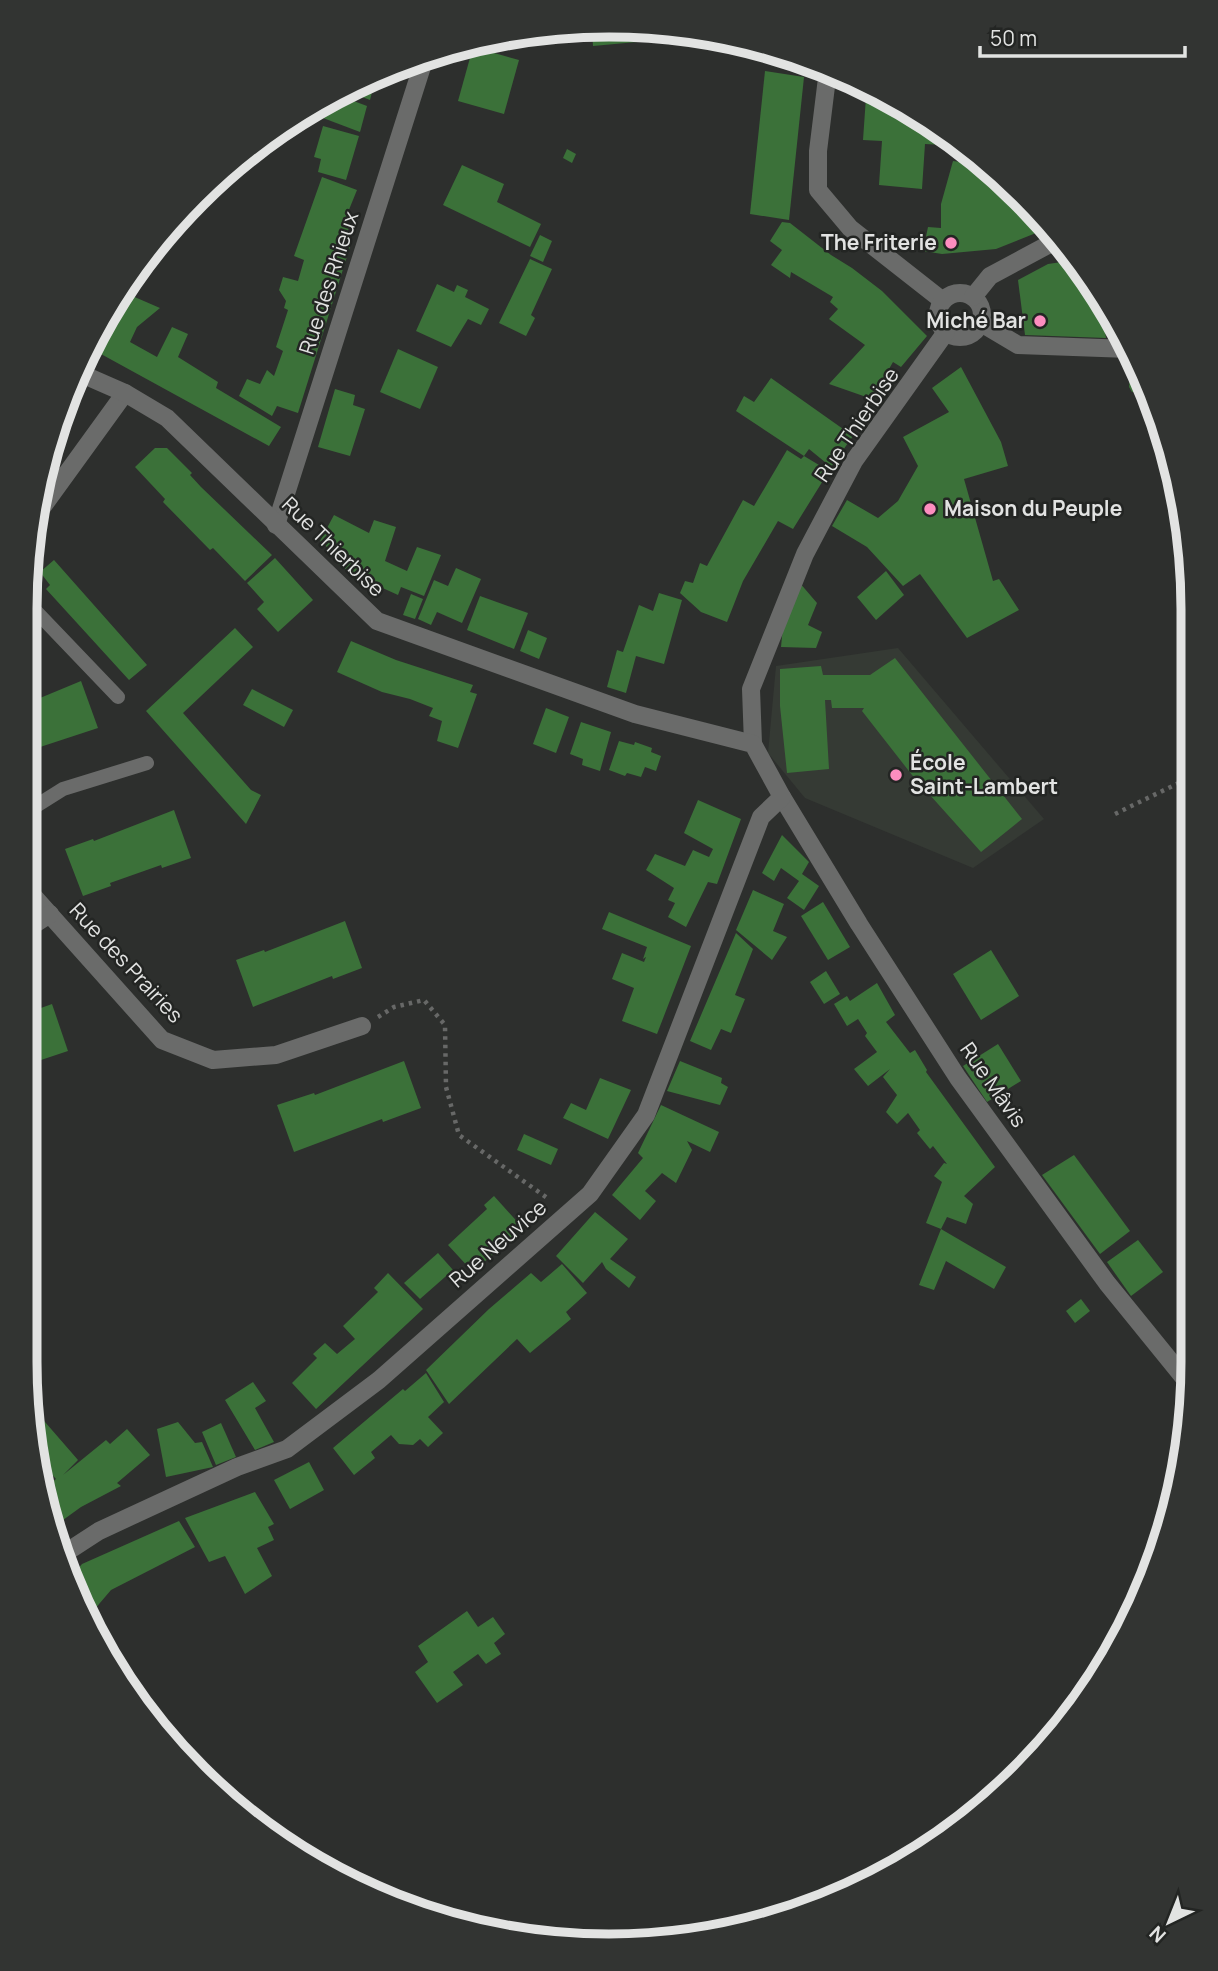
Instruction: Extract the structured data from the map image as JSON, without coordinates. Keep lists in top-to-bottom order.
{
  "streets": {
    "street": [
      "Rue des Rhieux",
      "Rue Thierbise",
      "Rue des Prairies",
      "Rue Mâvis",
      "Rue Neuvice"
    ]
  },
  "crossings": [
    ["Rue des Rhieux", "Rue Thierbise"],
    ["Rue Thierbise", "Rue Mâvis"],
    ["Rue Thierbise", "Rue Neuvice"],
    ["Rue Mâvis", "Rue Neuvice"]
  ],
  "places": [
    "The Friterie",
    "Miché Bar",
    "Maison du Peuple",
    "École Saint-Lambert"
  ],
  "scale_bar": "50 m",
  "north": "bottom left"
}
